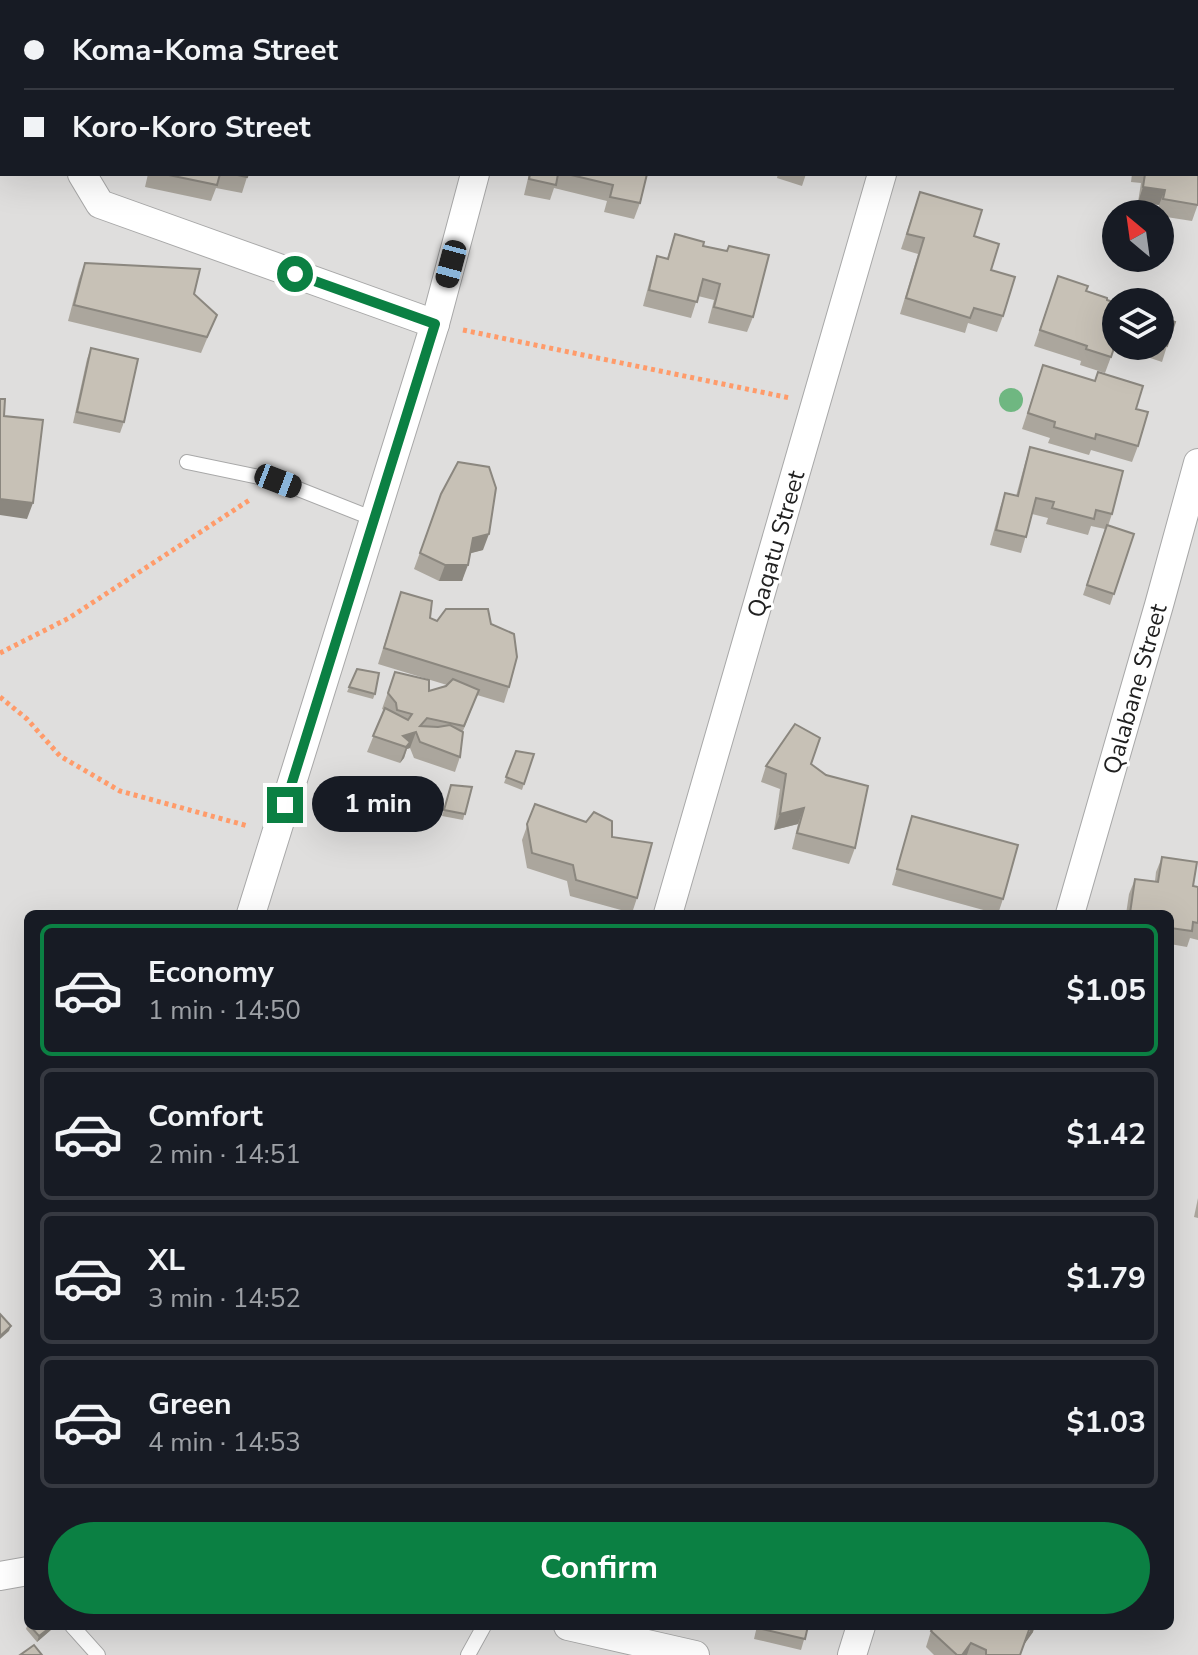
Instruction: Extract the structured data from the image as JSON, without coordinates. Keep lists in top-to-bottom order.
{
  "streets": {
    "street": ["Qaqatu Street", "Qalabane Street"]
  },
  "north": "top left",
  "page": {
    "banner": ["Koma-Koma Street", "Koro-Koro Street"],
    "bubble": "1 min",
    "list": [
      {
        "name": "Economy",
        "note": "1 min · 14:50",
        "value": "$1.05"
      },
      {
        "name": "Comfort",
        "note": "2 min · 14:51",
        "value": "$1.42"
      },
      {
        "name": "XL",
        "note": "3 min · 14:52",
        "value": "$1.79"
      },
      {
        "name": "Green",
        "note": "4 min · 14:53",
        "value": "$1.03"
      }
    ],
    "buttons": "Confirm"
  }
}
